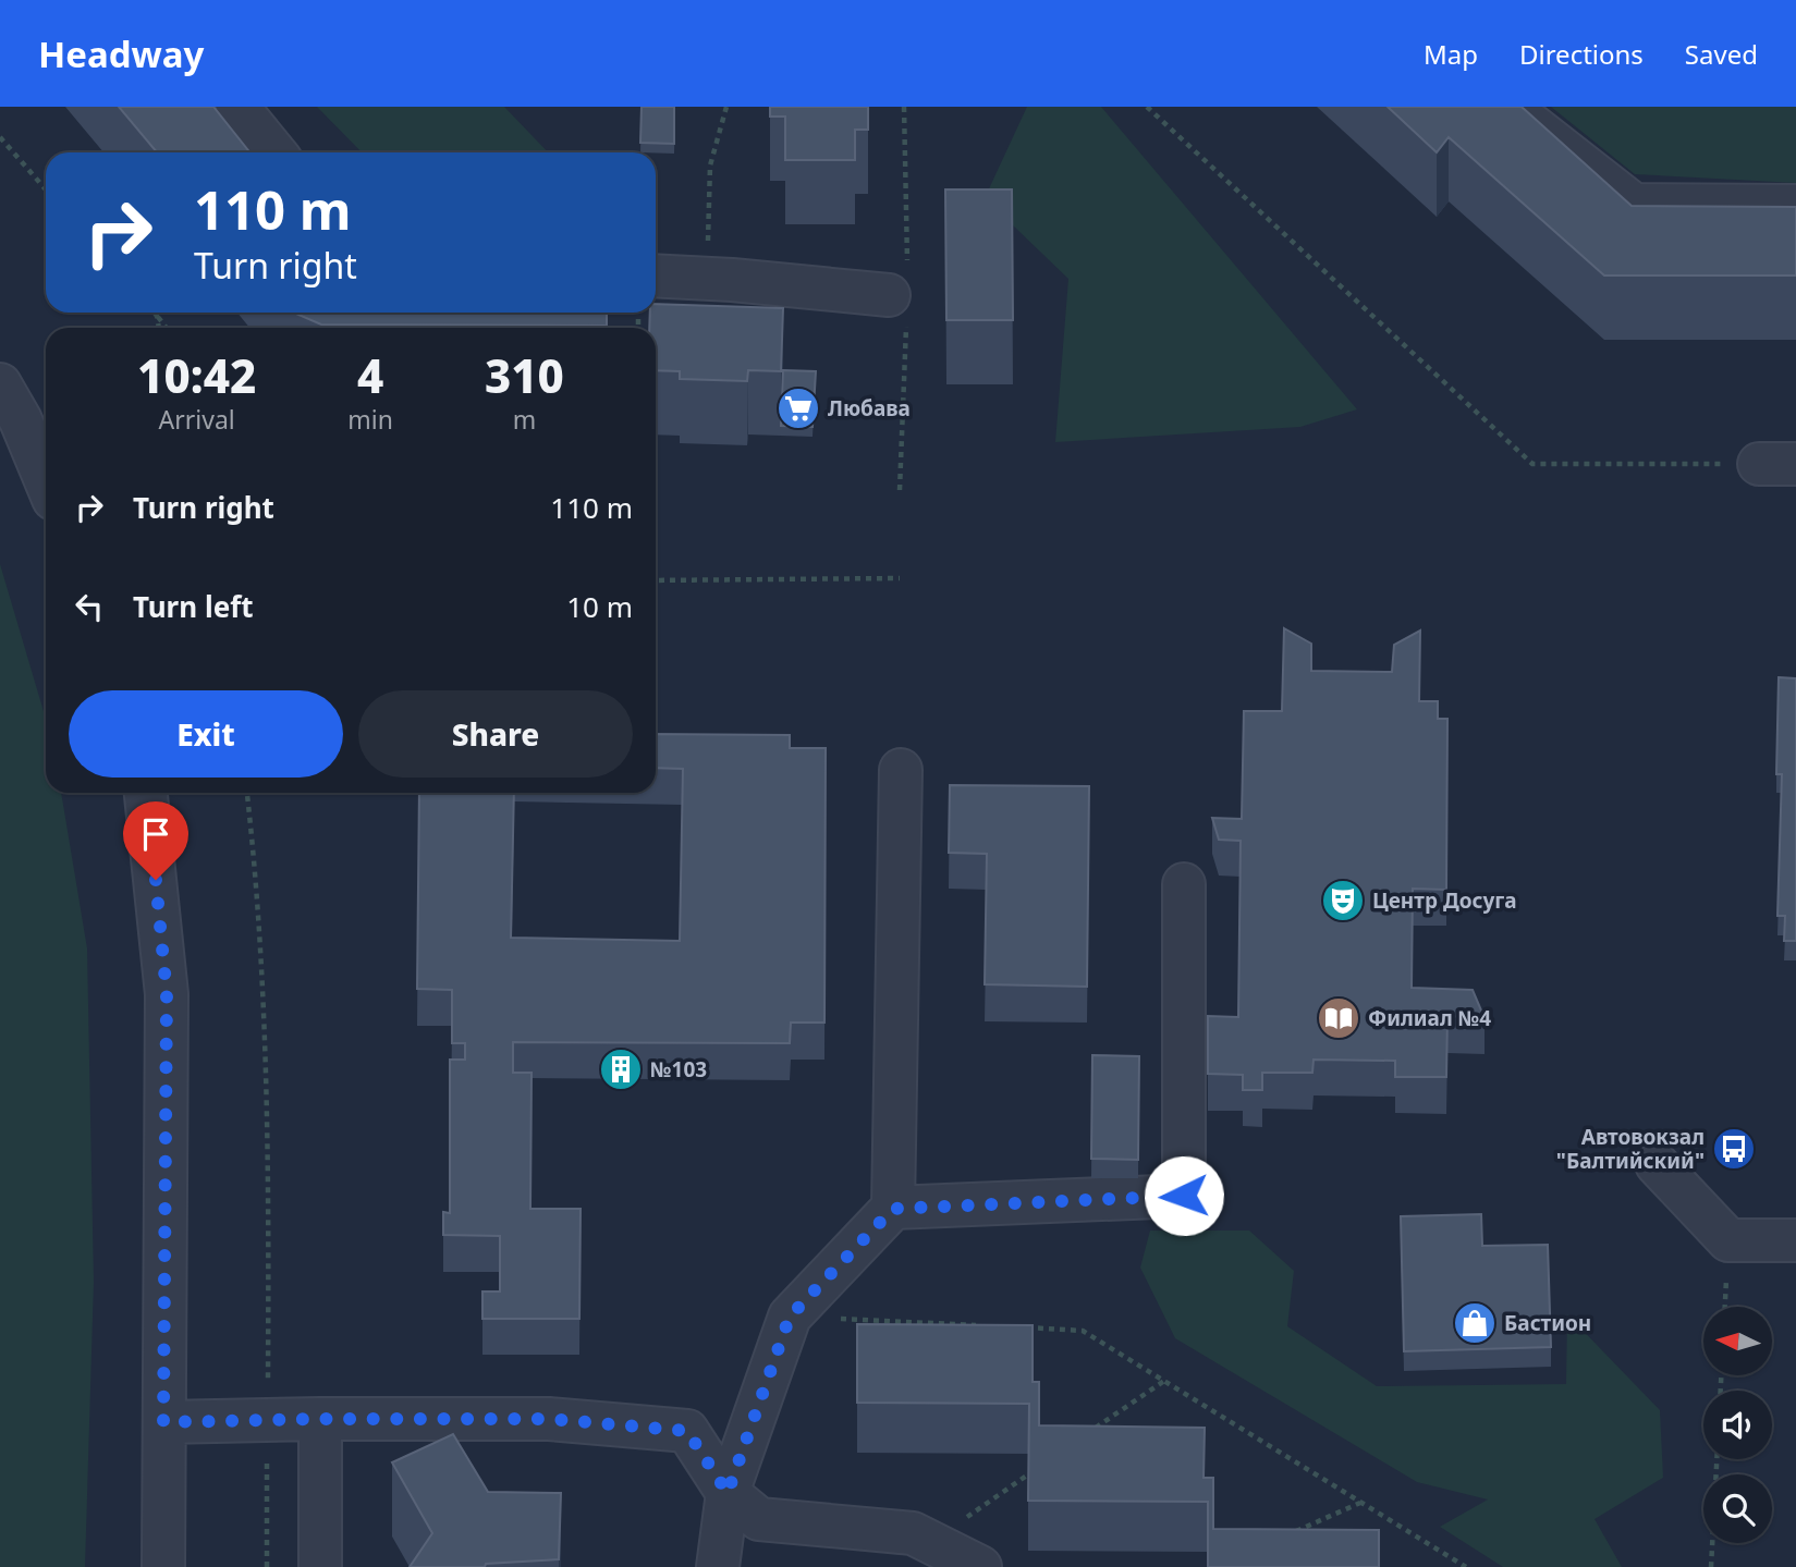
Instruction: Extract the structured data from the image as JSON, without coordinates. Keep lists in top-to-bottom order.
{
  "places": {
    "supermarket": ["Любава"],
    "theatre": ["Центр Досуга"],
    "library": ["Филиал №4"],
    "building": ["№103"],
    "bus stop": ["Автовокзал \"Балтийский\""],
    "shop": ["Бастион"]
  },
  "north": "left",
  "page": {
    "header": "Headway",
    "nav": ["Map", "Directions", "Saved"],
    "turn": ["110 m", "Turn right"],
    "eta": [
      "10:42",
      "Arrival",
      "4",
      "min",
      "310",
      "m"
    ],
    "list": [
      {
        "name": "Turn right",
        "value": "110 m"
      },
      {
        "name": "Turn left",
        "value": "10 m"
      }
    ],
    "buttons": ["Exit", "Share"]
  }
}
